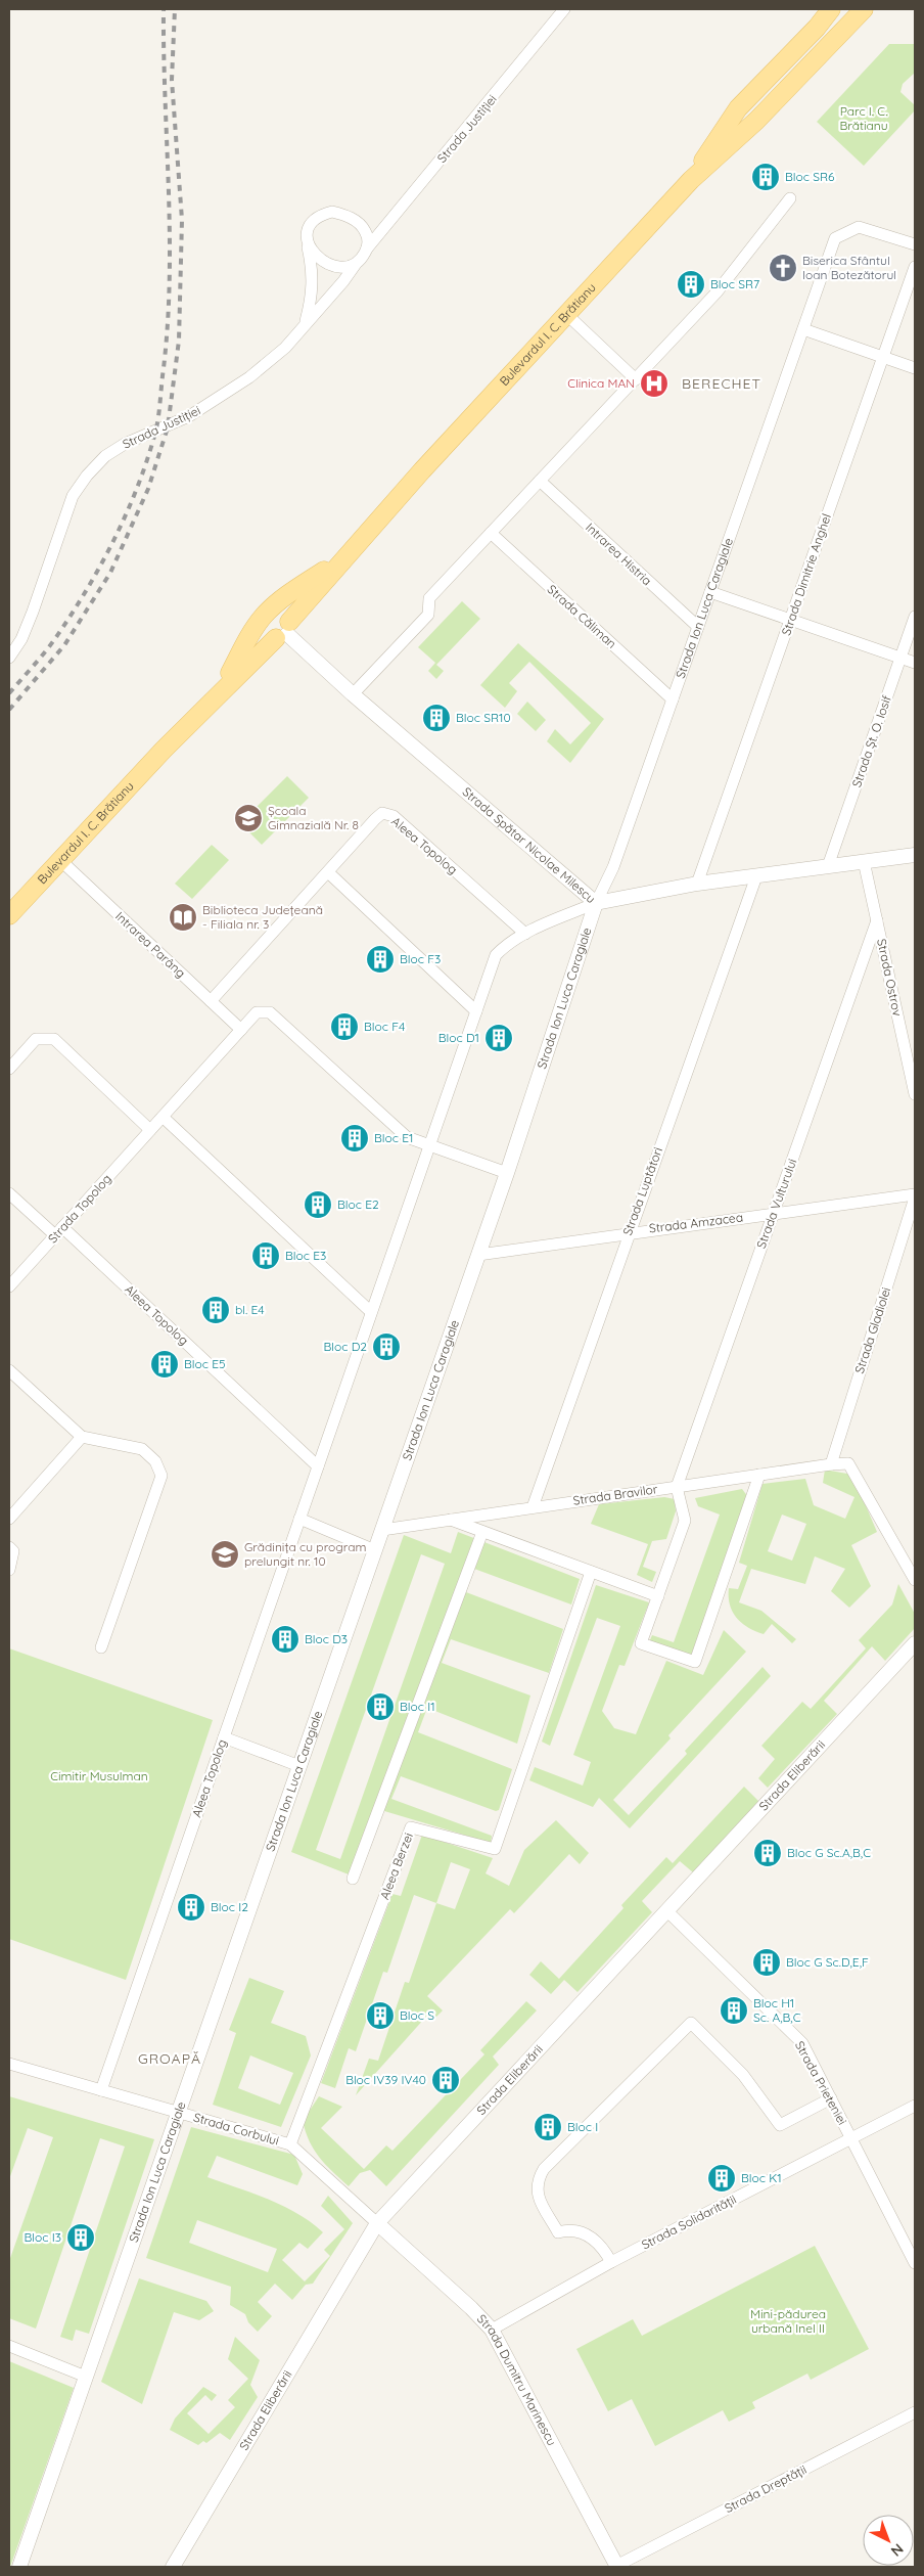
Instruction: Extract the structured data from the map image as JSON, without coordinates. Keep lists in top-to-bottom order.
{
  "streets": {
    "main road": ["Bulevardul I. C. Brătianu"],
    "street": [
      "Strada Justiției",
      "Intrarea Histria",
      "Strada Dimitrie Anghel",
      "Strada Ion Luca Caragiale",
      "Strada Căliman",
      "Strada Șt. O. Iosif",
      "Strada Spătar Nicolae Milescu",
      "Aleea Topolog",
      "Intrarea Parâng",
      "Strada Ostrov",
      "Strada Luptători",
      "Strada Vulturului",
      "Strada Topolog",
      "Strada Amzacea",
      "Strada Gladiolei",
      "Strada Bravilor",
      "Strada Eliberării",
      "Aleea Berzei",
      "Strada Prieteniei",
      "Strada Corbului",
      "Strada Solidarității",
      "Strada Dumitru Marinescu",
      "Strada Dreptății"
    ]
  },
  "crossings": [
    ["Bulevardul I. C. Brătianu", "Strada Spătar Nicolae Milescu"],
    ["Bulevardul I. C. Brătianu", "Intrarea Parâng"],
    ["Intrarea Histria", "Strada Ion Luca Caragiale"],
    ["Strada Dimitrie Anghel", "Strada Spătar Nicolae Milescu"],
    ["Strada Ion Luca Caragiale", "Strada Căliman"],
    ["Strada Ion Luca Caragiale", "Strada Spătar Nicolae Milescu"],
    ["Strada Ion Luca Caragiale", "Aleea Topolog"],
    ["Strada Ion Luca Caragiale", "Strada Amzacea"],
    ["Strada Ion Luca Caragiale", "Strada Bravilor"],
    ["Strada Ion Luca Caragiale", "Strada Corbului"],
    ["Strada Șt. O. Iosif", "Strada Spătar Nicolae Milescu"],
    ["Strada Spătar Nicolae Milescu", "Aleea Topolog"],
    ["Strada Spătar Nicolae Milescu", "Strada Ostrov"],
    ["Strada Spătar Nicolae Milescu", "Strada Luptători"],
    ["Aleea Topolog", "Intrarea Parâng"],
    ["Aleea Topolog", "Strada Topolog"],
    ["Aleea Topolog", "Strada Corbului"],
    ["Intrarea Parâng", "Strada Topolog"],
    ["Strada Ostrov", "Strada Vulturului"],
    ["Strada Luptători", "Strada Amzacea"],
    ["Strada Luptători", "Strada Bravilor"],
    ["Strada Vulturului", "Strada Amzacea"],
    ["Strada Vulturului", "Strada Bravilor"],
    ["Strada Amzacea", "Strada Gladiolei"],
    ["Strada Gladiolei", "Strada Bravilor"],
    ["Strada Eliberării", "Strada Prieteniei"],
    ["Strada Eliberării", "Strada Corbului"],
    ["Strada Eliberării", "Strada Dumitru Marinescu"],
    ["Aleea Berzei", "Strada Corbului"],
    ["Strada Prieteniei", "Strada Solidarității"],
    ["Strada Corbului", "Strada Dumitru Marinescu"],
    ["Strada Solidarității", "Strada Dumitru Marinescu"],
    ["Strada Dumitru Marinescu", "Strada Dreptății"]
  ],
  "districts": ["BERECHET", "GROAPĂ"],
  "parks": ["Parc I. C. Brătianu", "Cimitir Musulman", "Mini-pădurea urbană Inel II"],
  "places": {
    "building": [
      "Bloc SR6",
      "Bloc SR7",
      "Bloc SR10",
      "Bloc F3",
      "Bloc F4",
      "Bloc D1",
      "Bloc E1",
      "Bloc E2",
      "Bloc E3",
      "bl. E4",
      "Bloc D2",
      "Bloc E5",
      "Bloc D3",
      "Bloc I1",
      "Bloc G Sc.A,B,C",
      "Bloc I2",
      "Bloc G Sc.D,E,F",
      "Bloc H1 Sc. A,B,C",
      "Bloc S",
      "Bloc IV39 IV40",
      "Bloc I",
      "Bloc K1",
      "Bloc I3"
    ],
    "church": ["Biserica Sfântul Ioan Botezătorul"],
    "hospital": ["Clinica MAN"],
    "school or university": ["Școala Gimnazială Nr. 8", "Grădinița cu program prelungit nr. 10"],
    "library": ["Biblioteca Județeană - Filiala nr. 3"]
  },
  "north": "bottom right"
}
